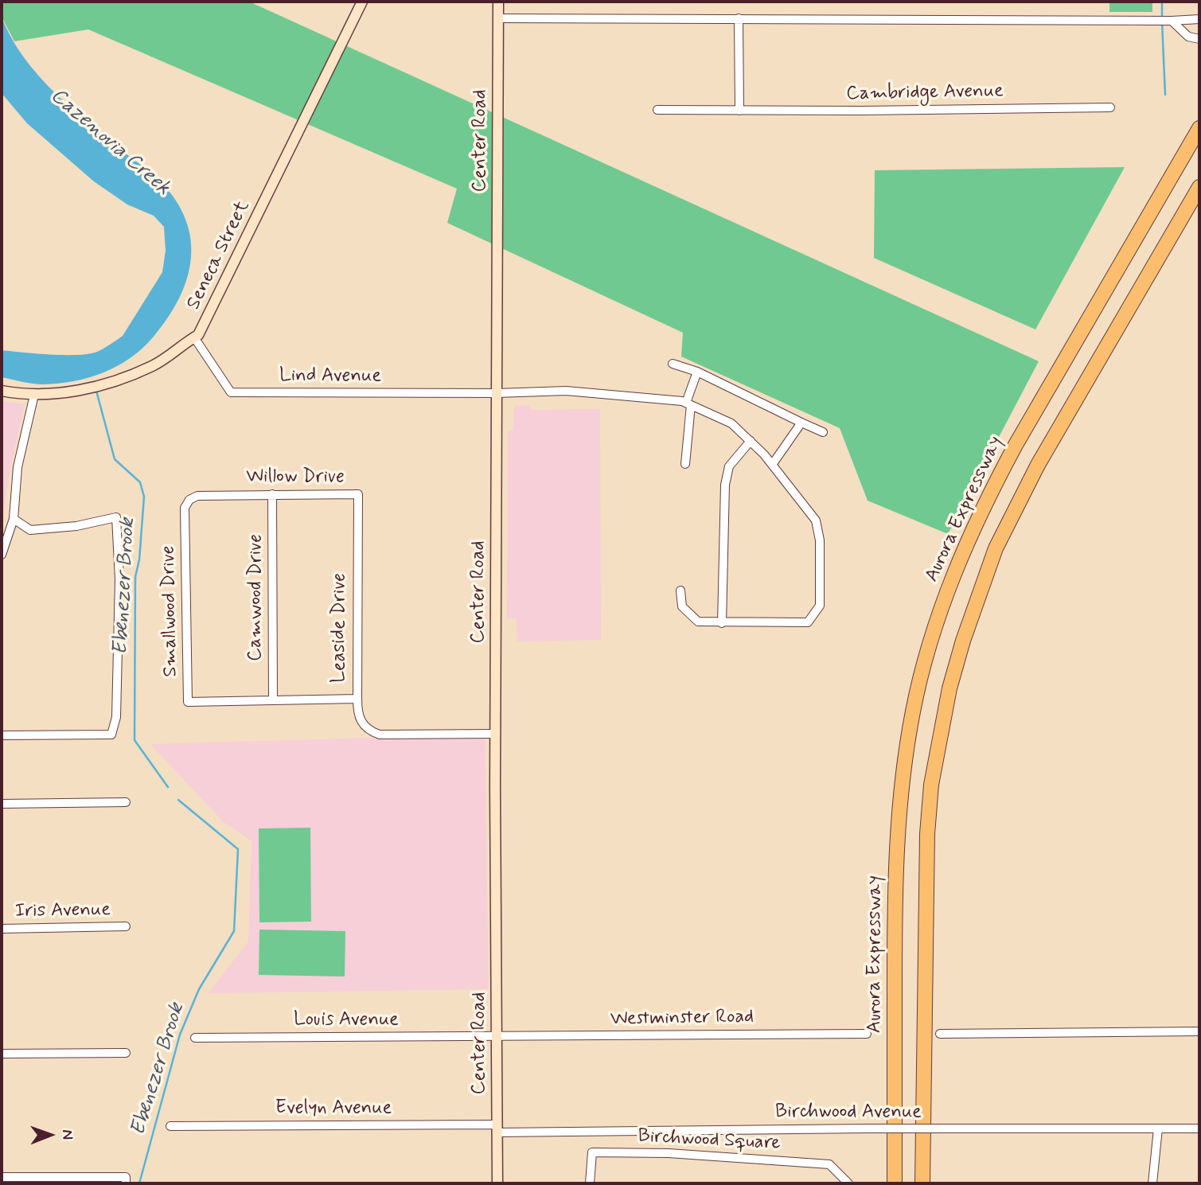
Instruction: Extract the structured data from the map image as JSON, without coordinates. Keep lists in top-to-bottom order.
{
  "streets": {
    "highway": ["Aurora Expressway"],
    "main road": ["Center Road", "Seneca Street"],
    "street": [
      "Cambridge Avenue",
      "Lind Avenue",
      "Willow Drive",
      "Camwood Drive",
      "Smallwood Drive",
      "Leaside Drive",
      "Iris Avenue",
      "Westminster Road",
      "Louis Avenue",
      "Evelyn Avenue",
      "Birchwood Avenue",
      "Birchwood Square"
    ]
  },
  "crossings": [
    ["Center Road", "Lind Avenue"],
    ["Center Road", "Leaside Drive"],
    ["Center Road", "Westminster Road"],
    ["Center Road", "Louis Avenue"],
    ["Center Road", "Evelyn Avenue"],
    ["Center Road", "Birchwood Avenue"],
    ["Seneca Street", "Lind Avenue"],
    ["Willow Drive", "Camwood Drive"],
    ["Willow Drive", "Smallwood Drive"],
    ["Willow Drive", "Leaside Drive"],
    ["Camwood Drive", "Smallwood Drive"],
    ["Westminster Road", "Louis Avenue"],
    ["Evelyn Avenue", "Birchwood Avenue"]
  ],
  "water": ["Cazenovia Creek", "Ebenezer Brook"],
  "north": "right"
}
